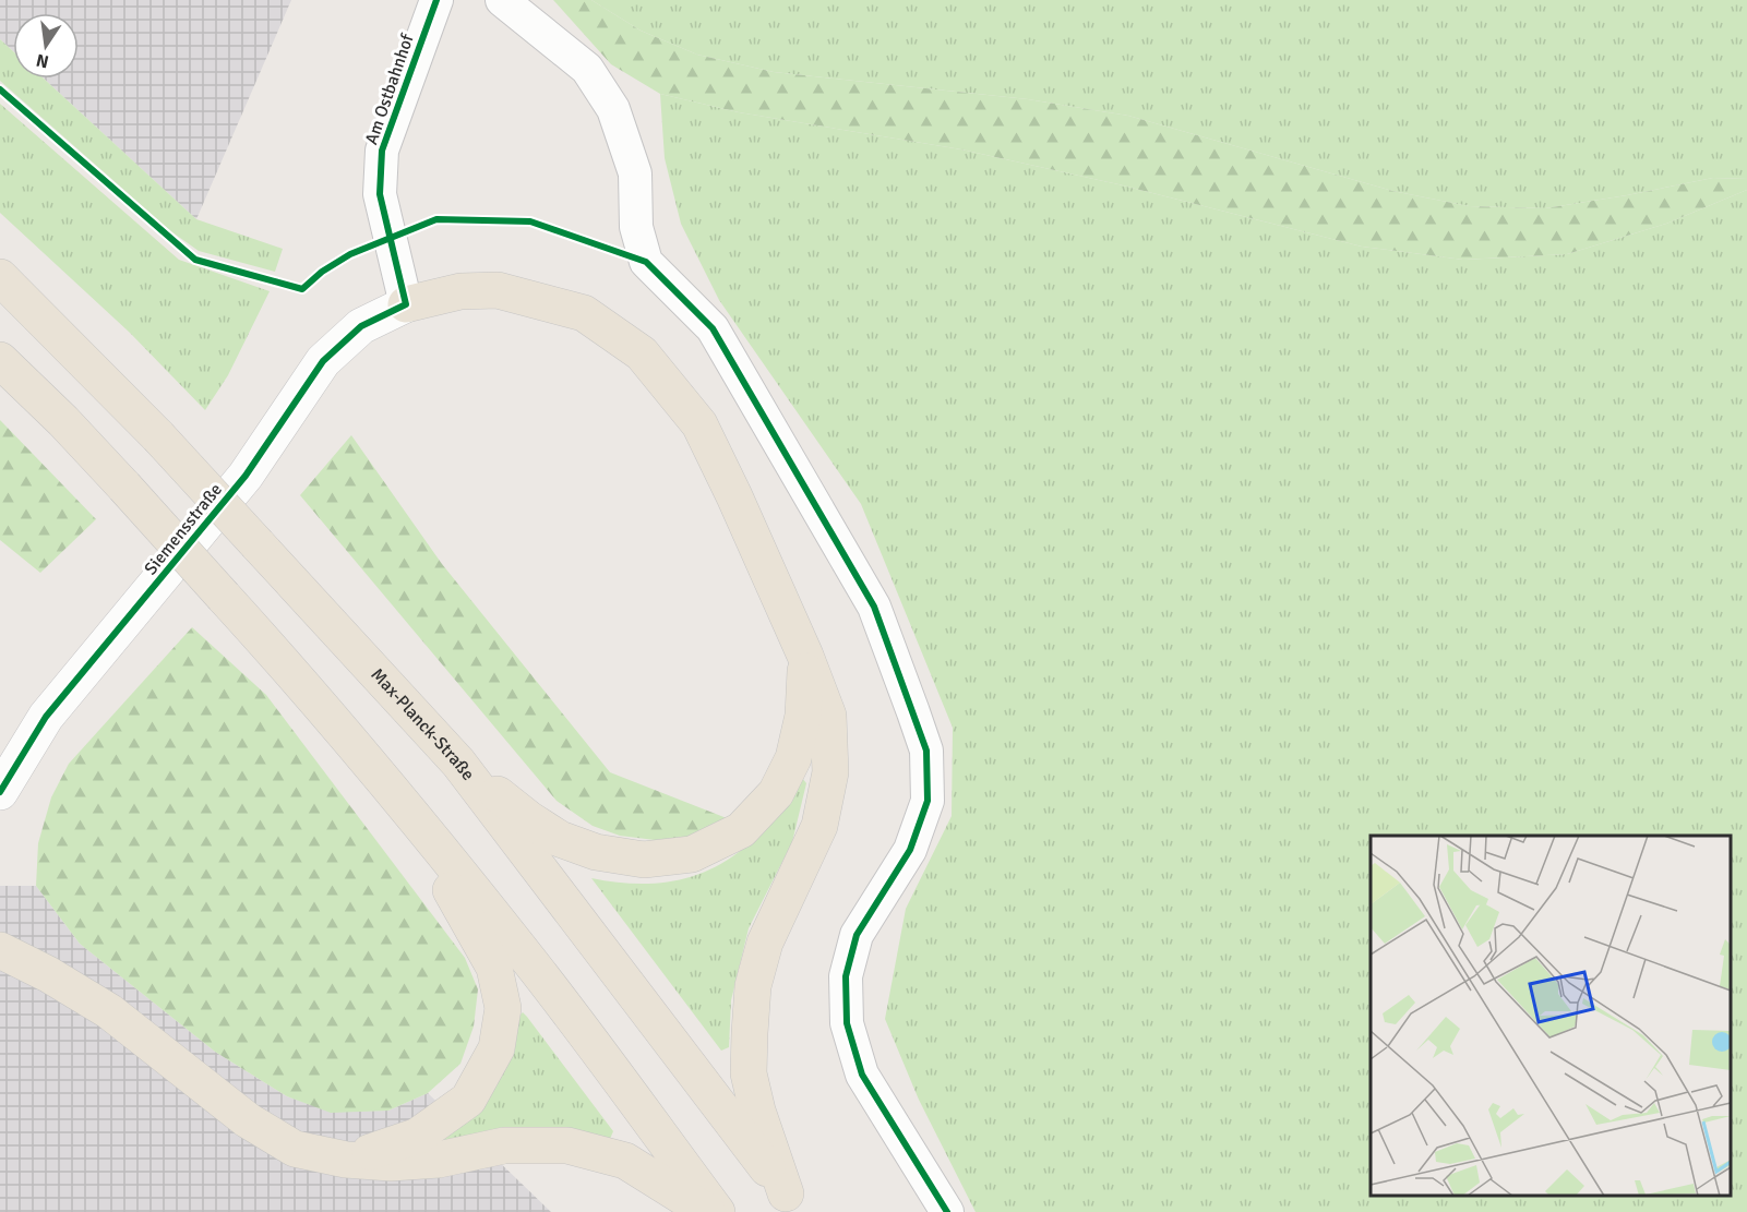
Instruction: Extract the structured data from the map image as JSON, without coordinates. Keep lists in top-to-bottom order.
{
  "streets": {
    "highway": ["Max-Planck-Straße"],
    "street": ["Am Ostbahnhof", "Siemensstraße"]
  },
  "crossings": [
    ["Am Ostbahnhof", "Siemensstraße"]
  ],
  "north": "bottom"
}
